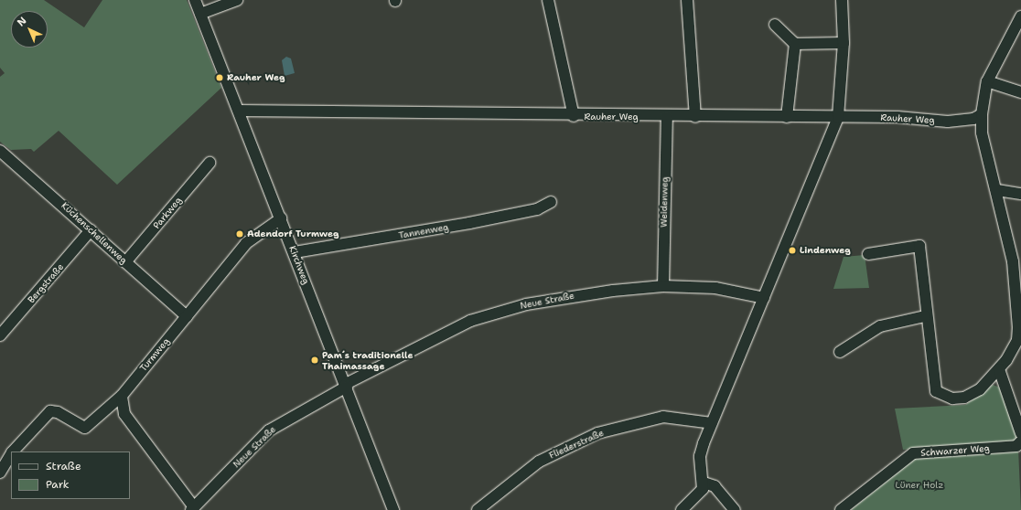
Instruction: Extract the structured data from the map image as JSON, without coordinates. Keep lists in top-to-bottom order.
{
  "streets": {
    "street": [
      "Rauher Weg",
      "Weidenweg",
      "Parkweg",
      "Tannenweg",
      "Küchenschellenweg",
      "Kirchweg",
      "Bergstraße",
      "Neue Straße",
      "Turmweg",
      "Fliederstraße",
      "Schwarzer Weg"
    ]
  },
  "crossings": [
    ["Rauher Weg", "Weidenweg"],
    ["Rauher Weg", "Kirchweg"],
    ["Weidenweg", "Neue Straße"],
    ["Parkweg", "Küchenschellenweg"],
    ["Tannenweg", "Kirchweg"],
    ["Küchenschellenweg", "Bergstraße"],
    ["Küchenschellenweg", "Turmweg"],
    ["Kirchweg", "Neue Straße"],
    ["Kirchweg", "Turmweg"]
  ],
  "parks": ["Lüner Holz"],
  "places": [
    "Rauher Weg",
    "Adendorf Turmweg",
    "Lindenweg",
    "Pam´s traditionelle Thaimassage"
  ],
  "legend": ["Straße", "Park"],
  "north": "top left"
}
